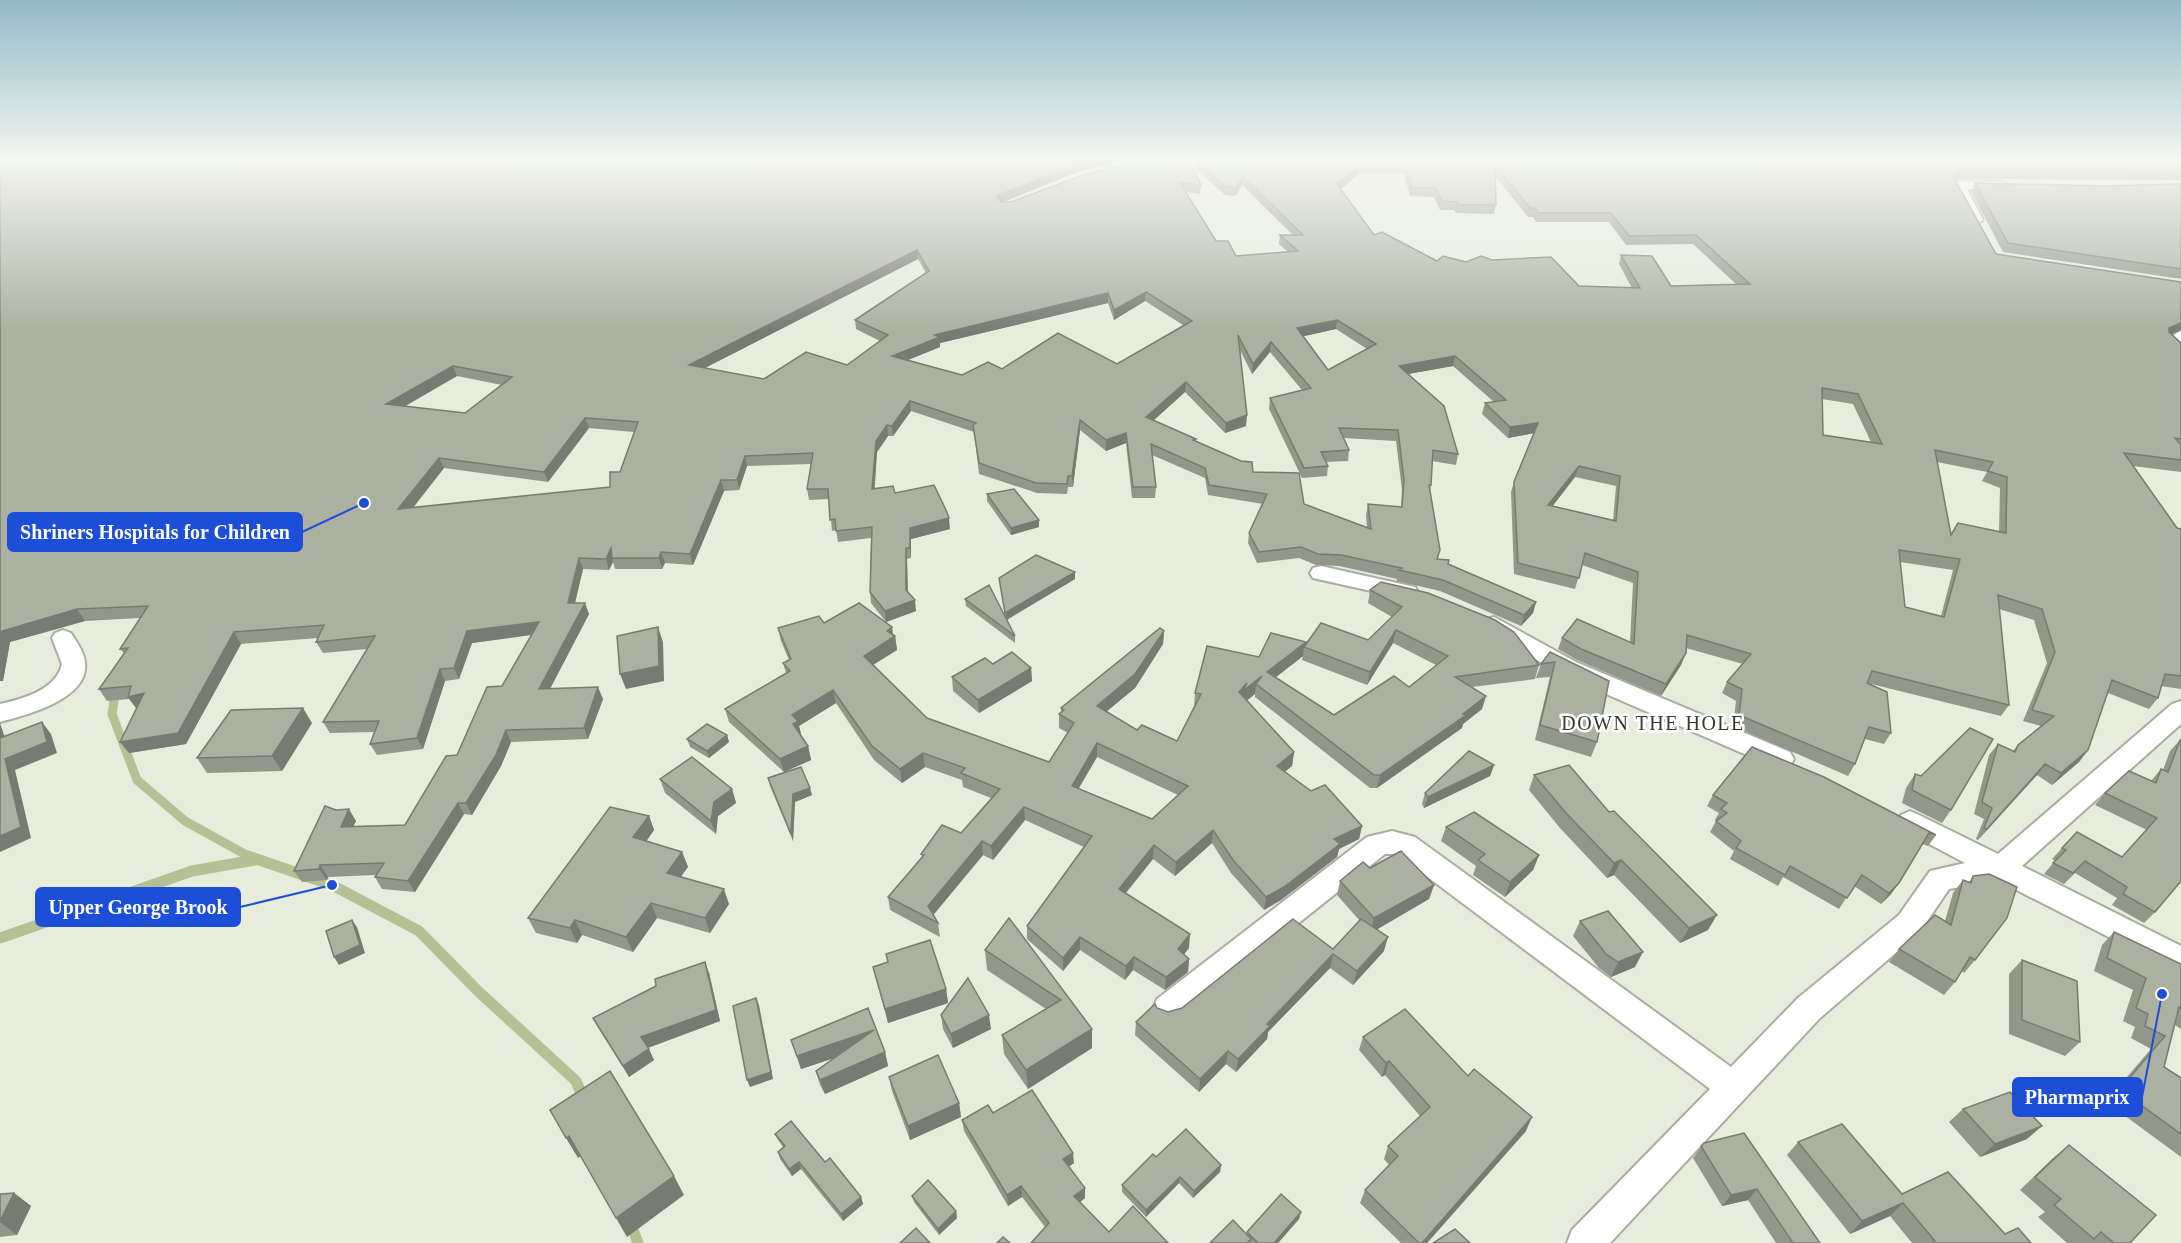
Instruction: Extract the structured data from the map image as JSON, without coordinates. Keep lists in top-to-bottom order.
{
  "districts": ["DOWN THE HOLE"],
  "places": ["Shriners Hospitals for Children", "Upper George Brook", "Pharmaprix"]
}
